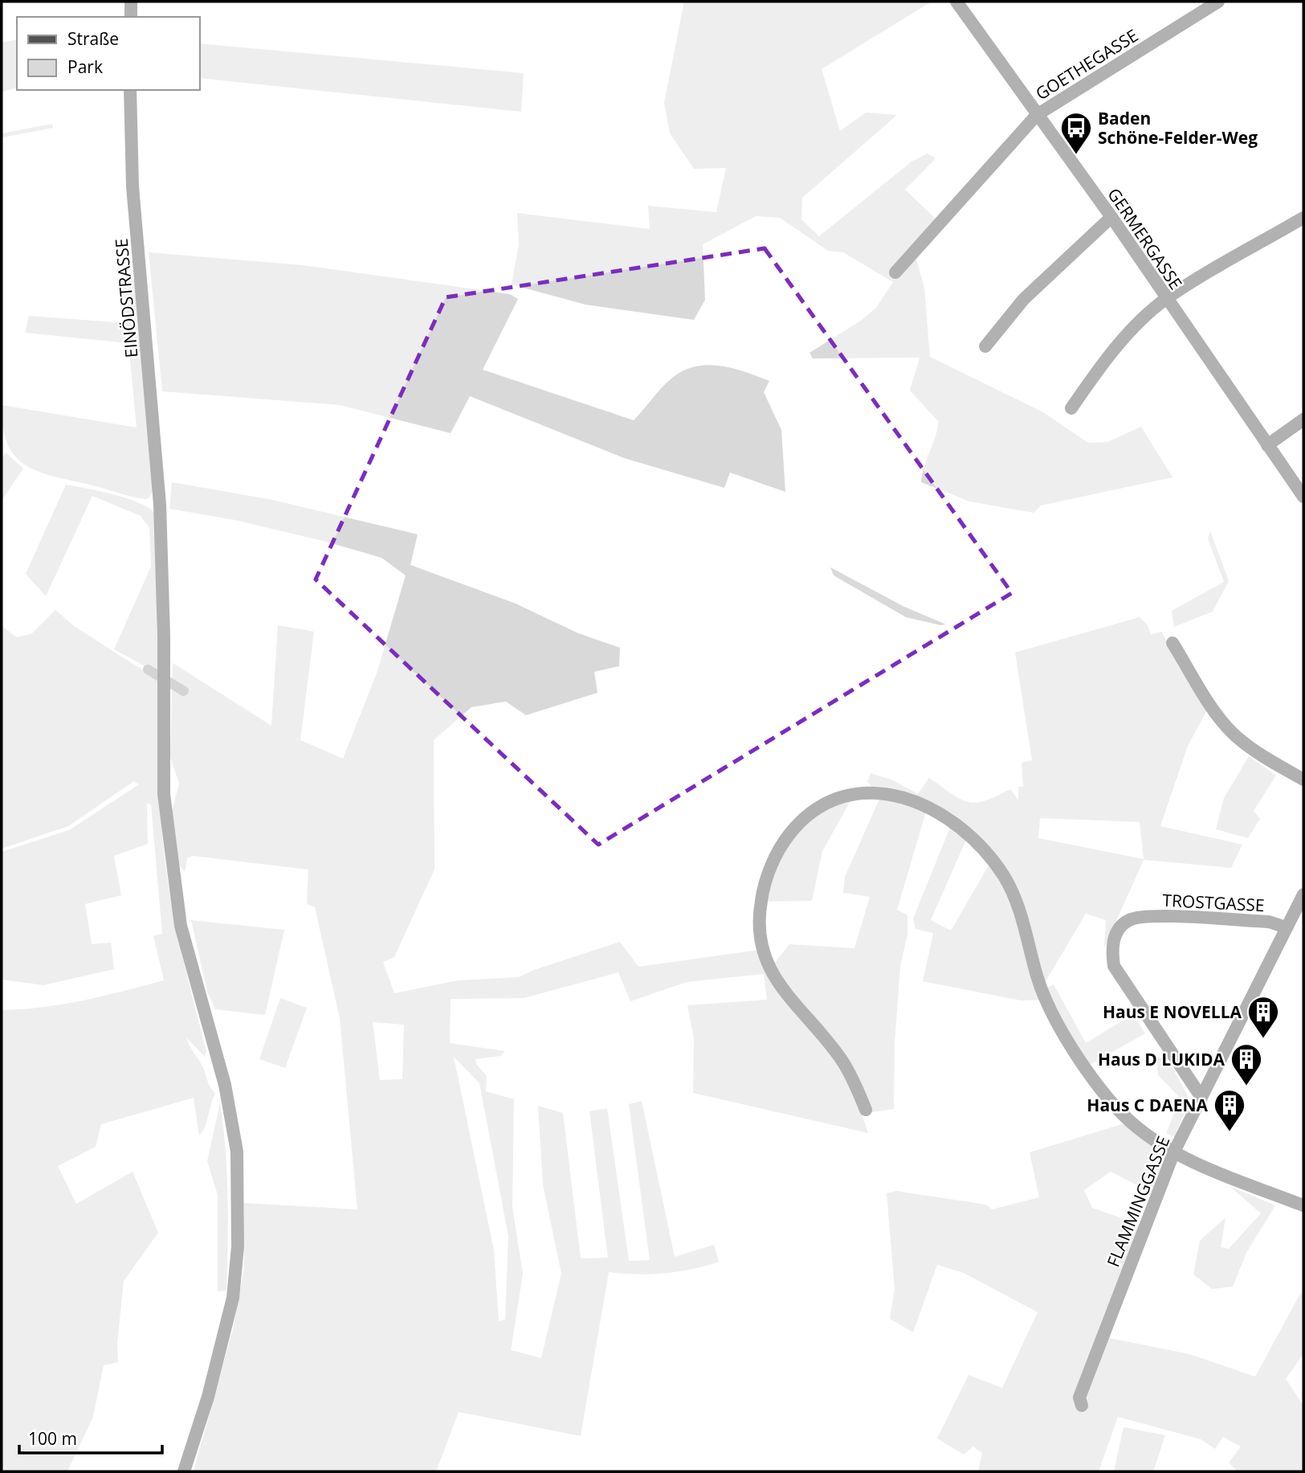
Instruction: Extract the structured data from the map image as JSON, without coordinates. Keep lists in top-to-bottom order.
{
  "streets": {
    "street": [
      "GOETHEGASSE",
      "GERMERGASSE",
      "EINÖDSTRASSE",
      "TROSTGASSE",
      "FLAMMINGGASSE"
    ]
  },
  "crossings": [
    ["GOETHEGASSE", "GERMERGASSE"],
    ["TROSTGASSE", "FLAMMINGGASSE"]
  ],
  "places": {
    "bus stop": ["Baden Schöne-Felder-Weg"],
    "building": ["Haus E NOVELLA", "Haus D LUKIDA", "Haus C DAENA"]
  },
  "legend": ["Straße", "Park"],
  "scale_bar": "100 m"
}
